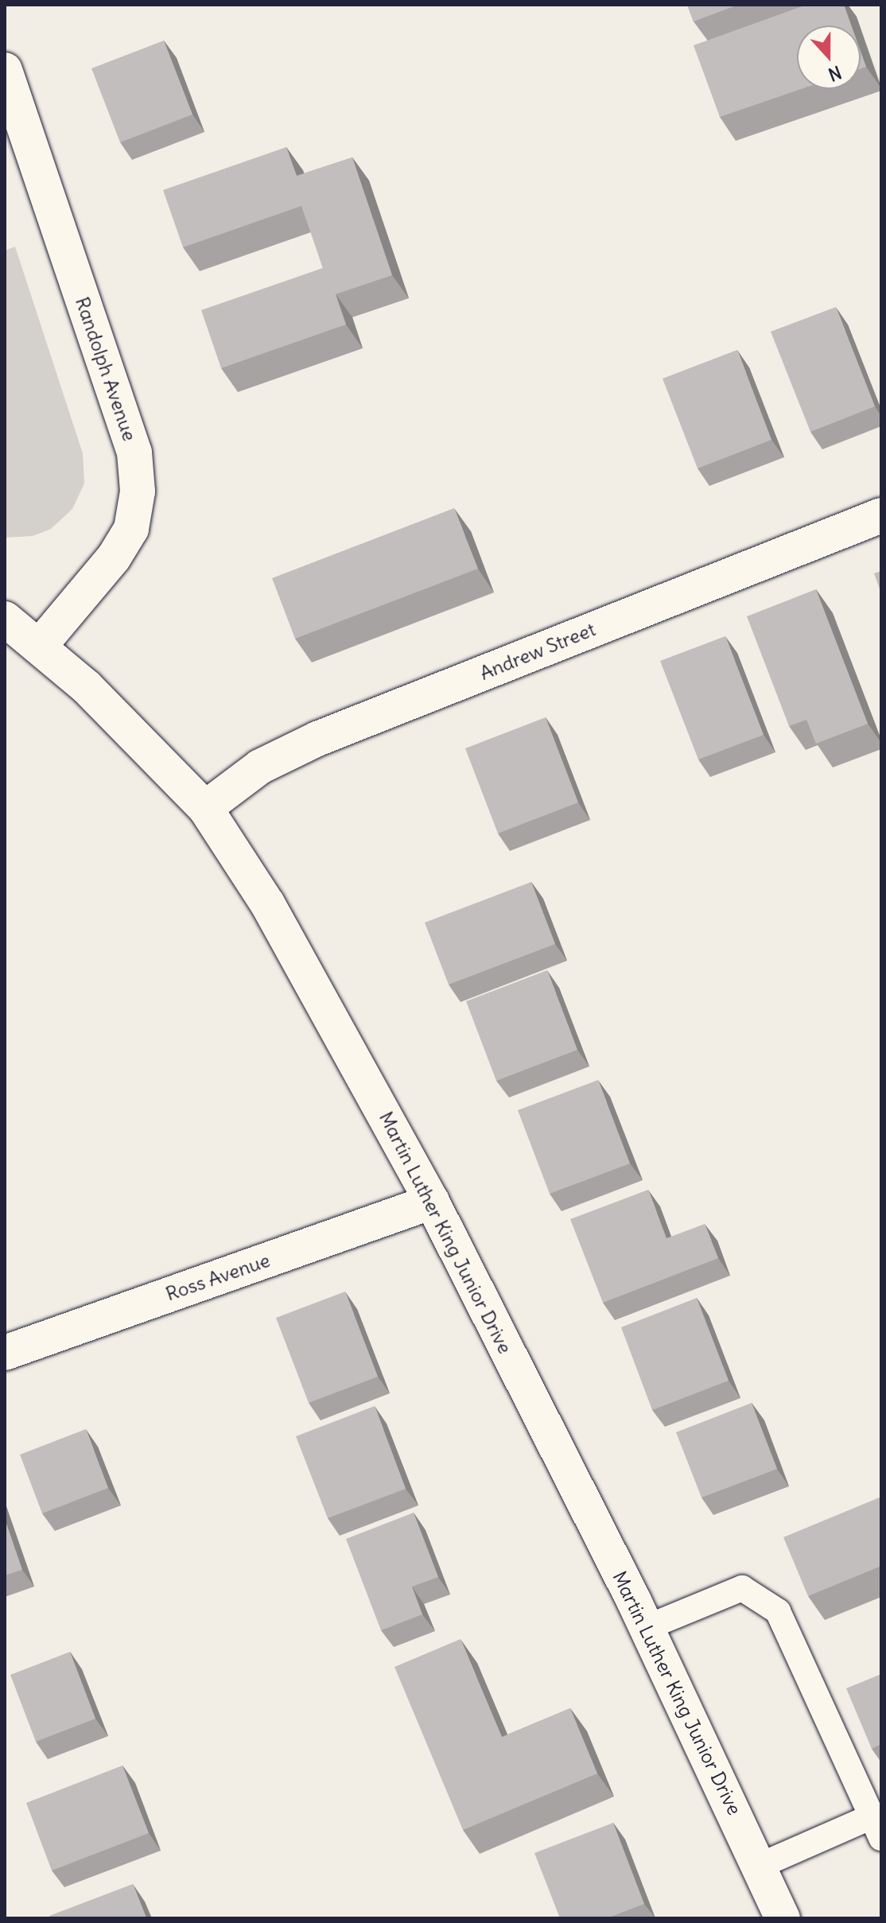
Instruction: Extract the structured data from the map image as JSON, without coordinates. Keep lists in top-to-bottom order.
{
  "streets": {
    "street": [
      "Randolph Avenue",
      "Andrew Street",
      "Martin Luther King Junior Drive",
      "Ross Avenue"
    ]
  },
  "crossings": [
    ["Randolph Avenue", "Martin Luther King Junior Drive"],
    ["Andrew Street", "Martin Luther King Junior Drive"],
    ["Martin Luther King Junior Drive", "Ross Avenue"]
  ],
  "north": "bottom"
}
